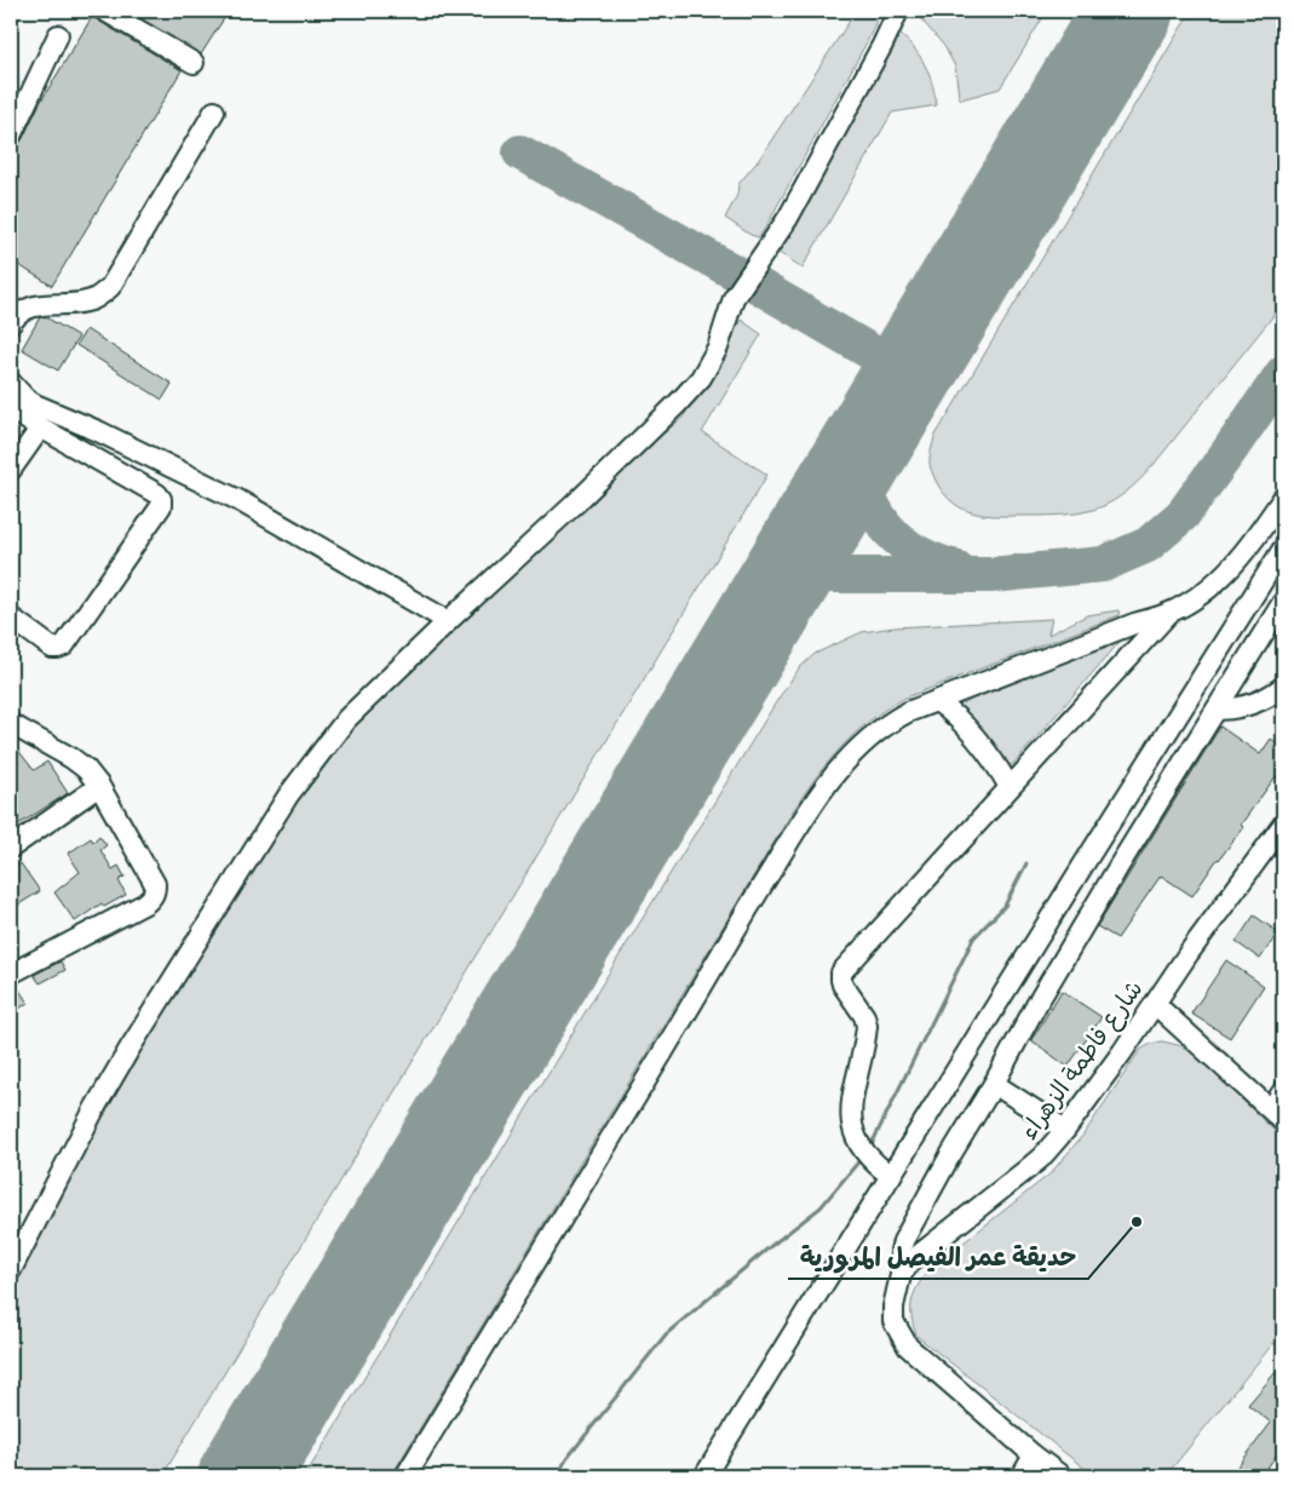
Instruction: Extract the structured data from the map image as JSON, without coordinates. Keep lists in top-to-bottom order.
{
  "streets": {
    "street": ["شارع فاطمة الزهراء"]
  },
  "places": ["حديقة عمر الفيصل المرورية"]
}
